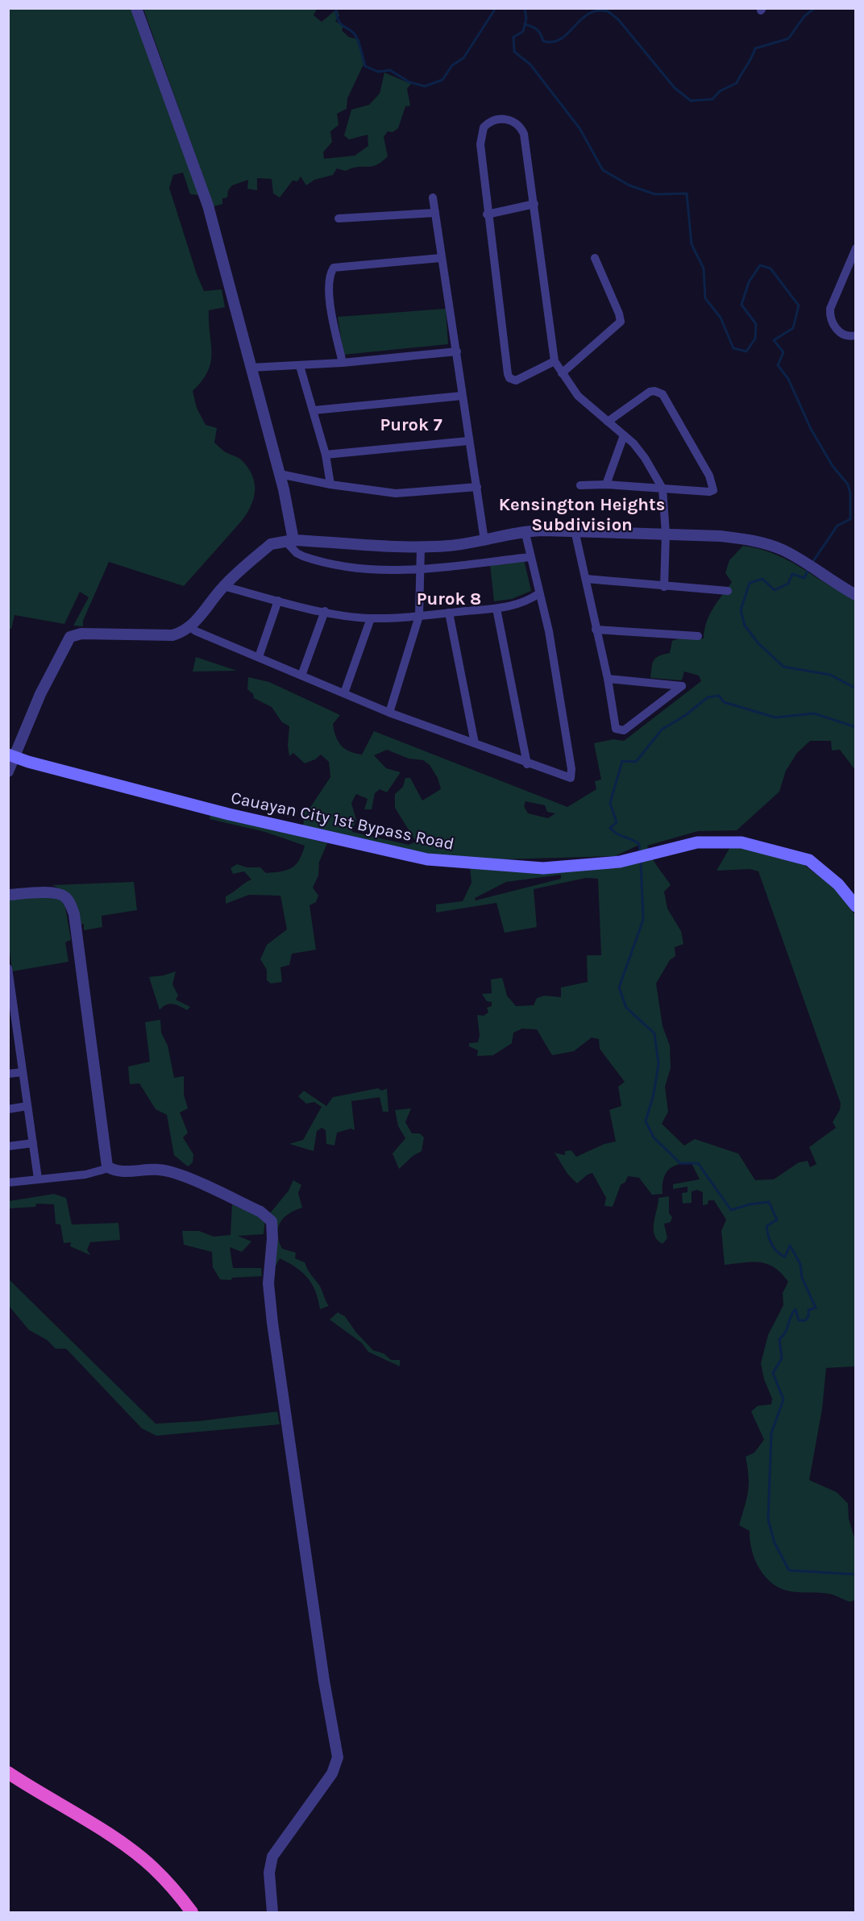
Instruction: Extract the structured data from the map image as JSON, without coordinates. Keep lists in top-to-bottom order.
{
  "streets": {
    "main road": ["Cauayan City 1st Bypass Road"]
  },
  "districts": ["Purok 7", "Kensington Heights Subdivision", "Purok 8"]
}
